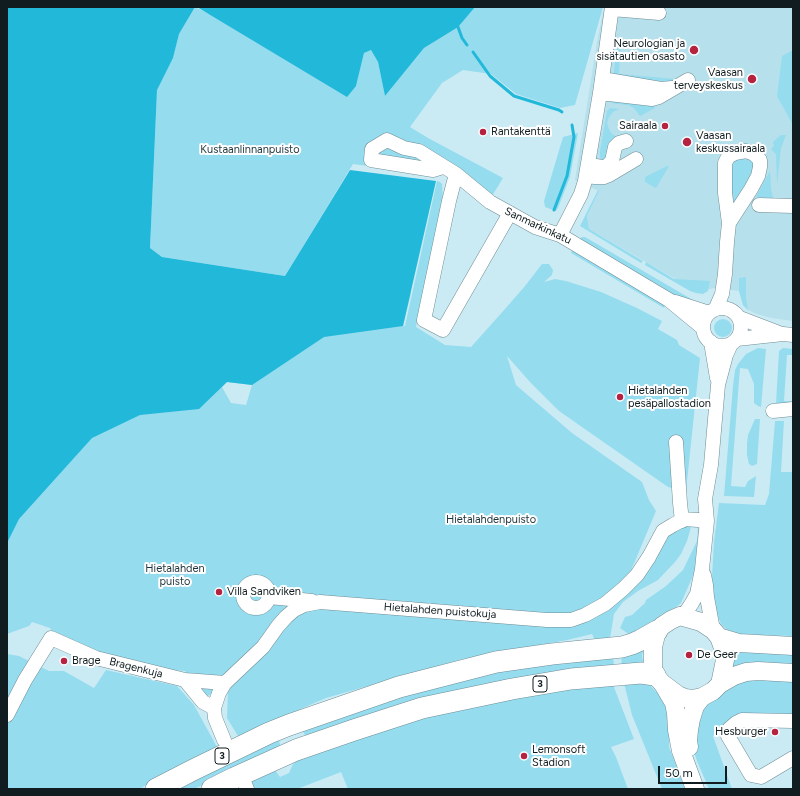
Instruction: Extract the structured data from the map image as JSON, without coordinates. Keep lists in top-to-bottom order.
{
  "streets": {
    "highway": ["3"],
    "street": ["Sanmarkinkatu", "Hietalahden puistokuja", "Bragenkuja"]
  },
  "crossings": [
    ["Hietalahden puistokuja", "Bragenkuja"]
  ],
  "parks": ["Kustaanlinnanpuisto", "Hietalahdenpuisto", "Hietalahden puisto"],
  "places": [
    "Neurologian ja sisätautien osasto",
    "Vaasan terveyskeskus",
    "Sairaala",
    "Rantakenttä",
    "Vaasan keskussairaala",
    "Hietalahden pesäpallostadion",
    "Villa Sandviken",
    "De Geer",
    "Brage",
    "Hesburger",
    "Lemonsoft Stadion"
  ],
  "scale_bar": "50 m"
}
